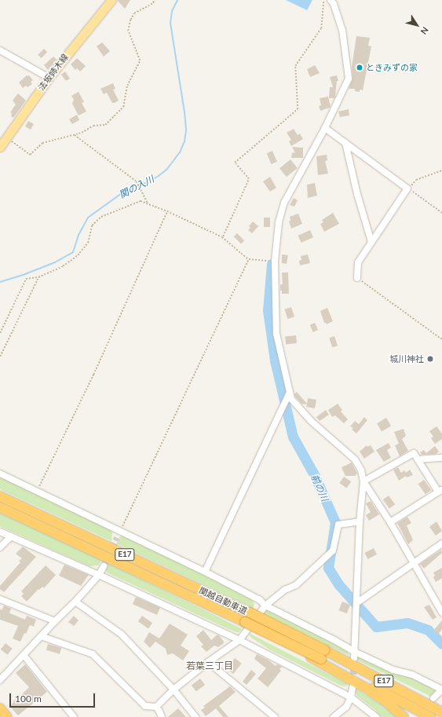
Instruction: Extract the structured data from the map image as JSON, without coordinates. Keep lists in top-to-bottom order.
{
  "streets": {
    "highway": ["E17", "関越自動車道"],
    "main road": ["法坂姉木線"]
  },
  "districts": ["若葉三丁目"],
  "water": ["関の入川", "前の川"],
  "places": ["ときみずの家", "城川神社"],
  "scale_bar": "100 m",
  "north": "bottom right"
}
